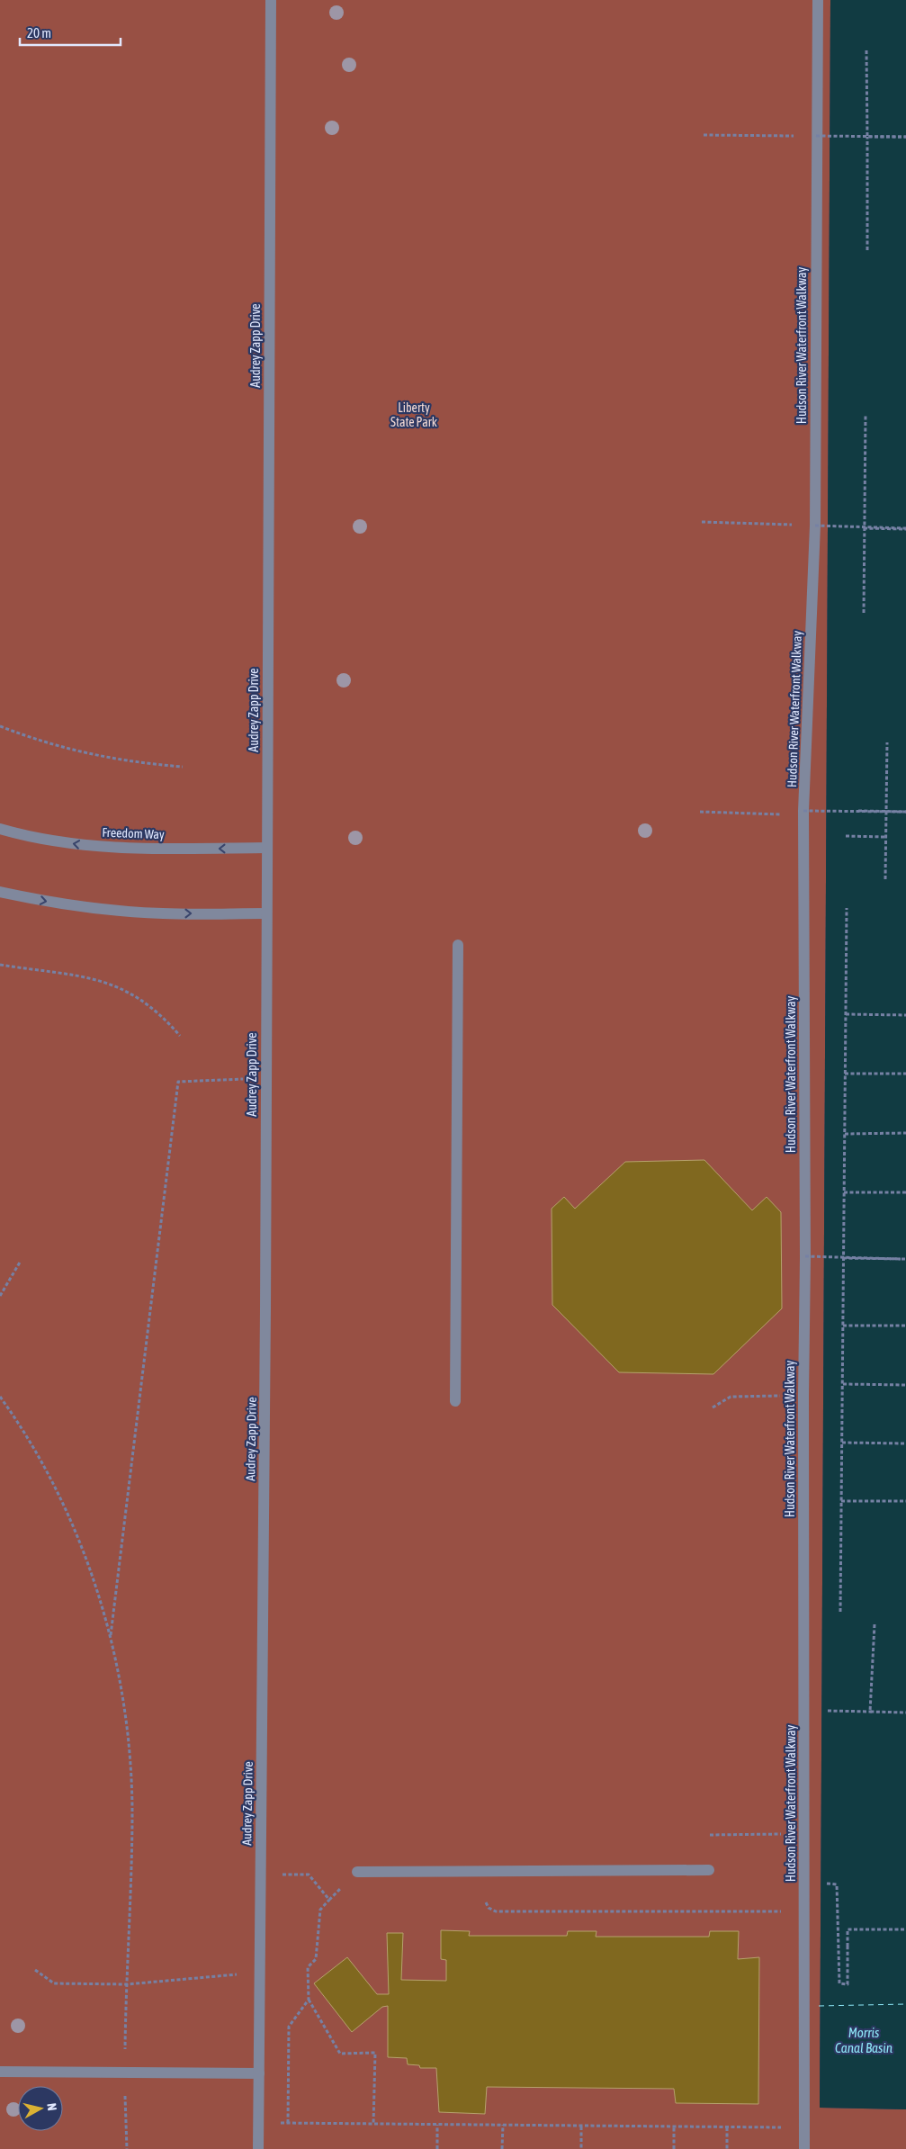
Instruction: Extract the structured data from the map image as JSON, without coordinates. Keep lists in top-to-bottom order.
{
  "streets": {
    "street": ["Audrey Zapp Drive", "Hudson River Waterfront Walkway", "Freedom Way"]
  },
  "crossings": [
    ["Audrey Zapp Drive", "Freedom Way"]
  ],
  "water": ["Morris Canal Basin"],
  "parks": ["Liberty State Park"],
  "scale_bar": "20 m",
  "north": "right"
}
